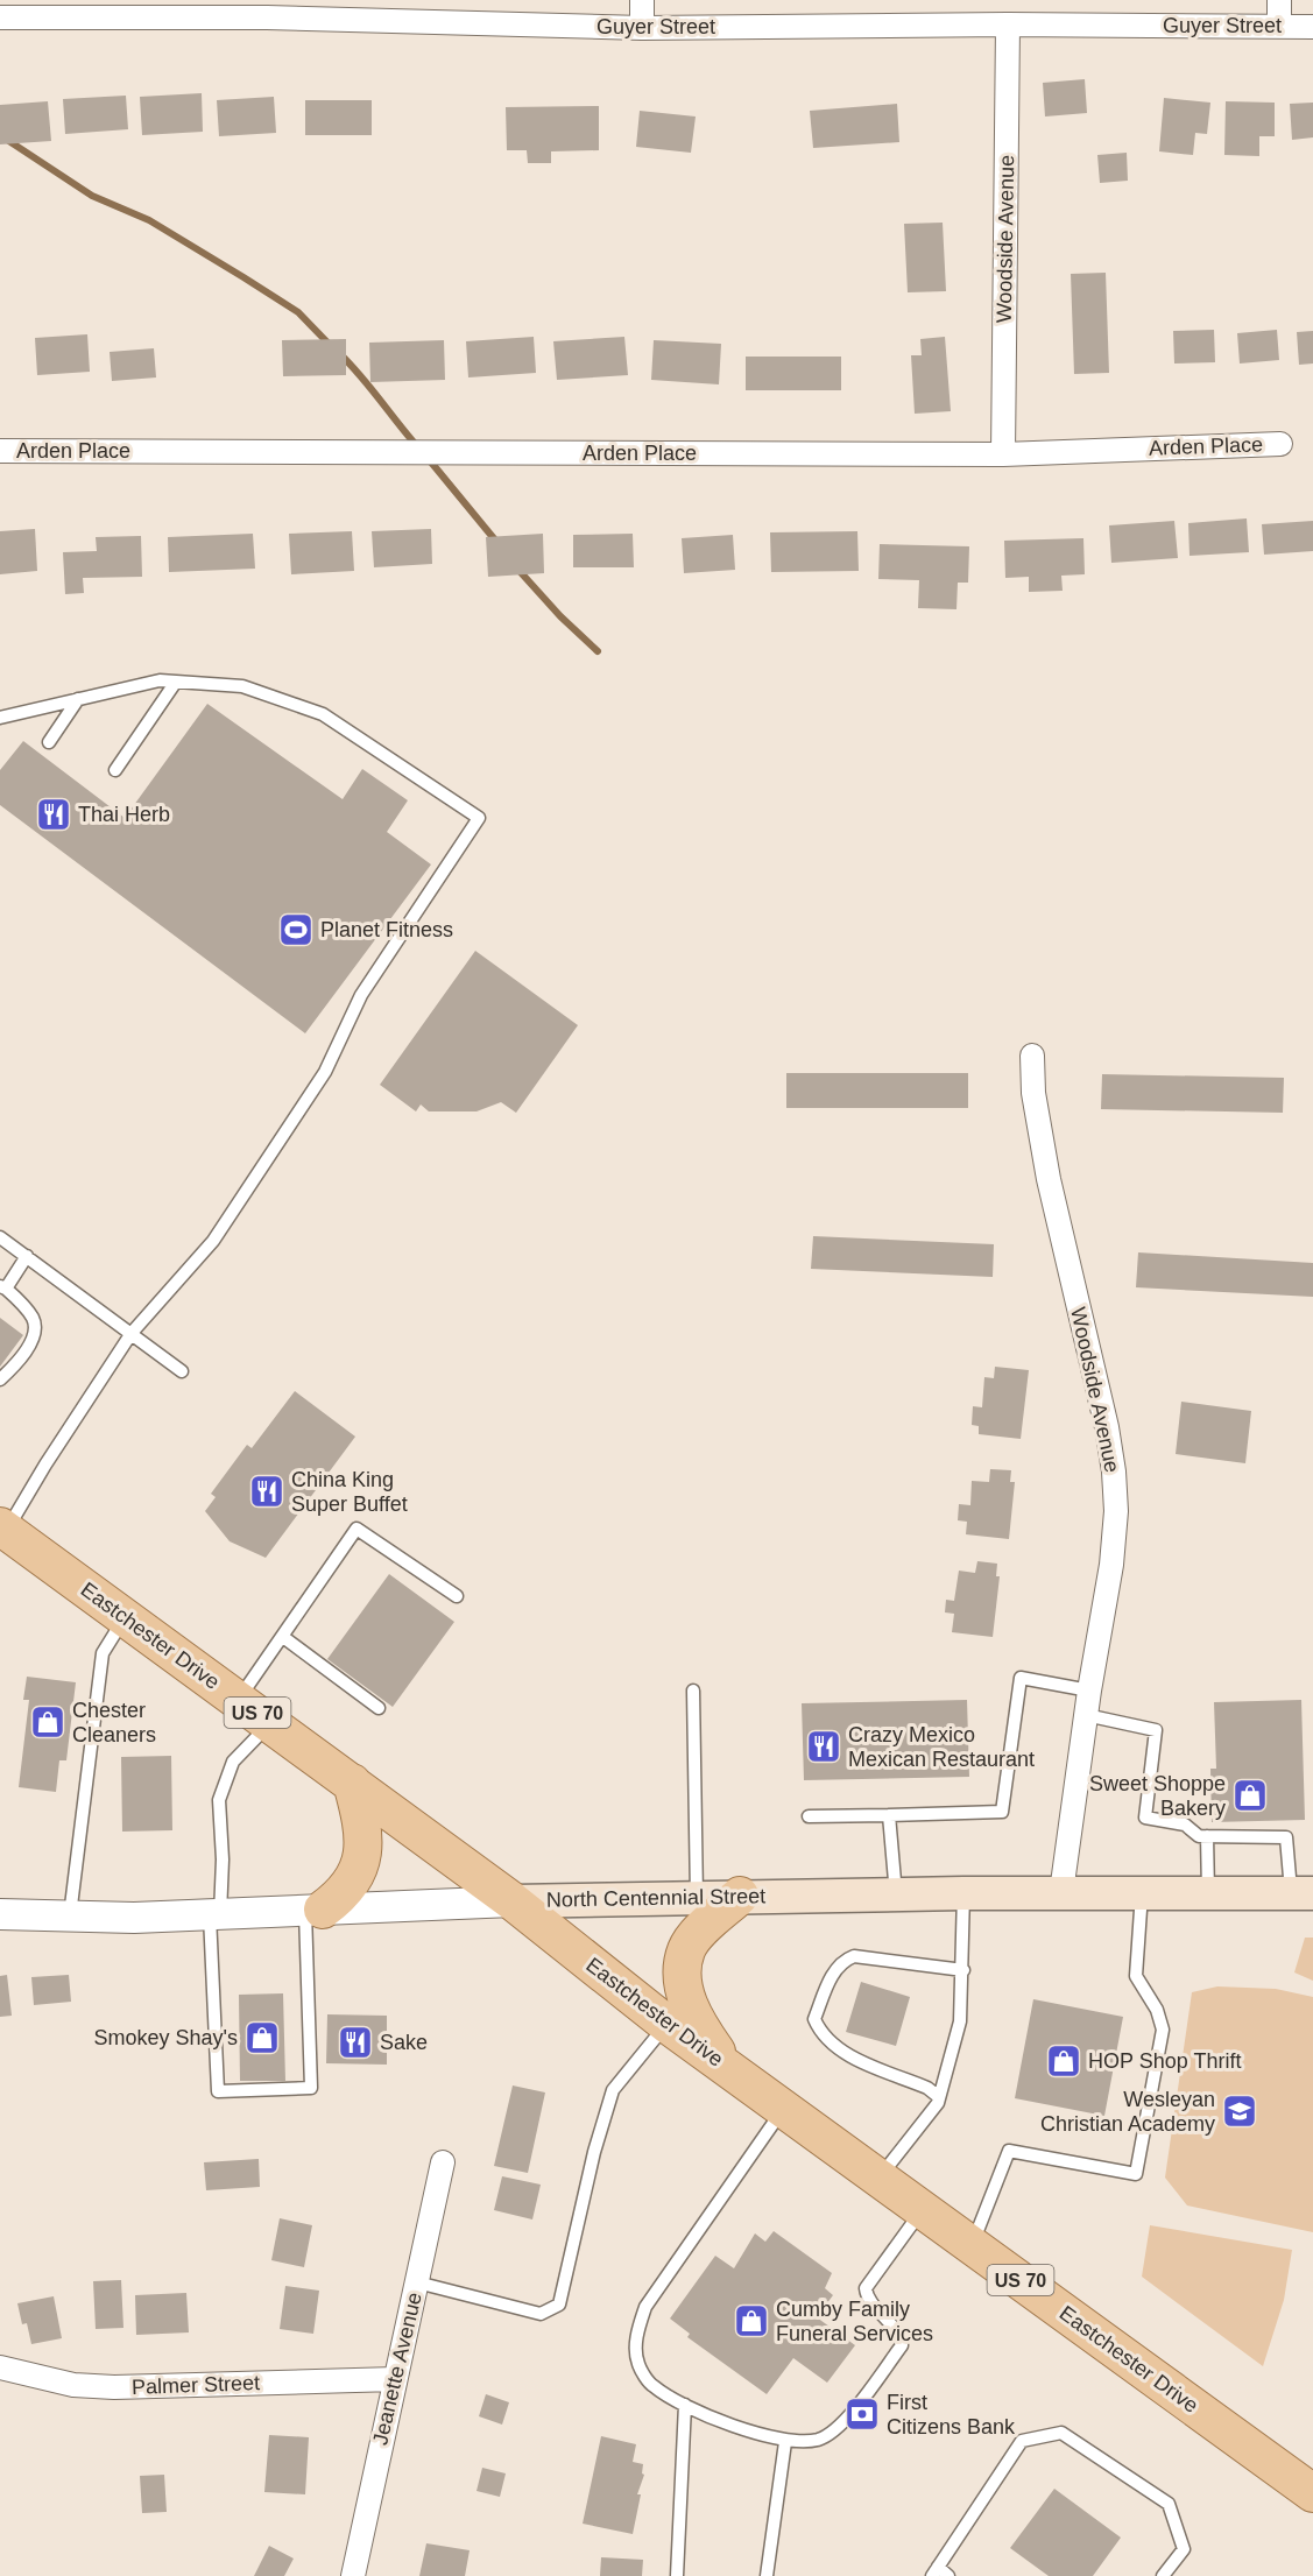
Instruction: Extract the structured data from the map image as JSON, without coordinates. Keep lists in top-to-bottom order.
{
  "streets": {
    "main road": ["Eastchester Drive", "US 70", "North Centennial Street"],
    "street": [
      "Guyer Street",
      "Woodside Avenue",
      "Arden Place",
      "Jeanette Avenue",
      "Palmer Street"
    ]
  },
  "crossings": [
    ["Guyer Street", "Woodside Avenue"],
    ["Woodside Avenue", "Arden Place"],
    ["Woodside Avenue", "North Centennial Street"],
    ["Eastchester Drive", "North Centennial Street"],
    ["Jeanette Avenue", "Palmer Street"]
  ],
  "places": {
    "restaurant": [
      "Thai Herb",
      "China King Super Buffet",
      "Crazy Mexico Mexican Restaurant",
      "Sake"
    ],
    "sports": ["Planet Fitness"],
    "shop": [
      "Chester Cleaners",
      "Sweet Shoppe Bakery",
      "Smokey Shay's",
      "HOP Shop Thrift",
      "Cumby Family Funeral Services"
    ],
    "school or university": ["Wesleyan Christian Academy"],
    "bank": ["First Citizens Bank"]
  }
}
